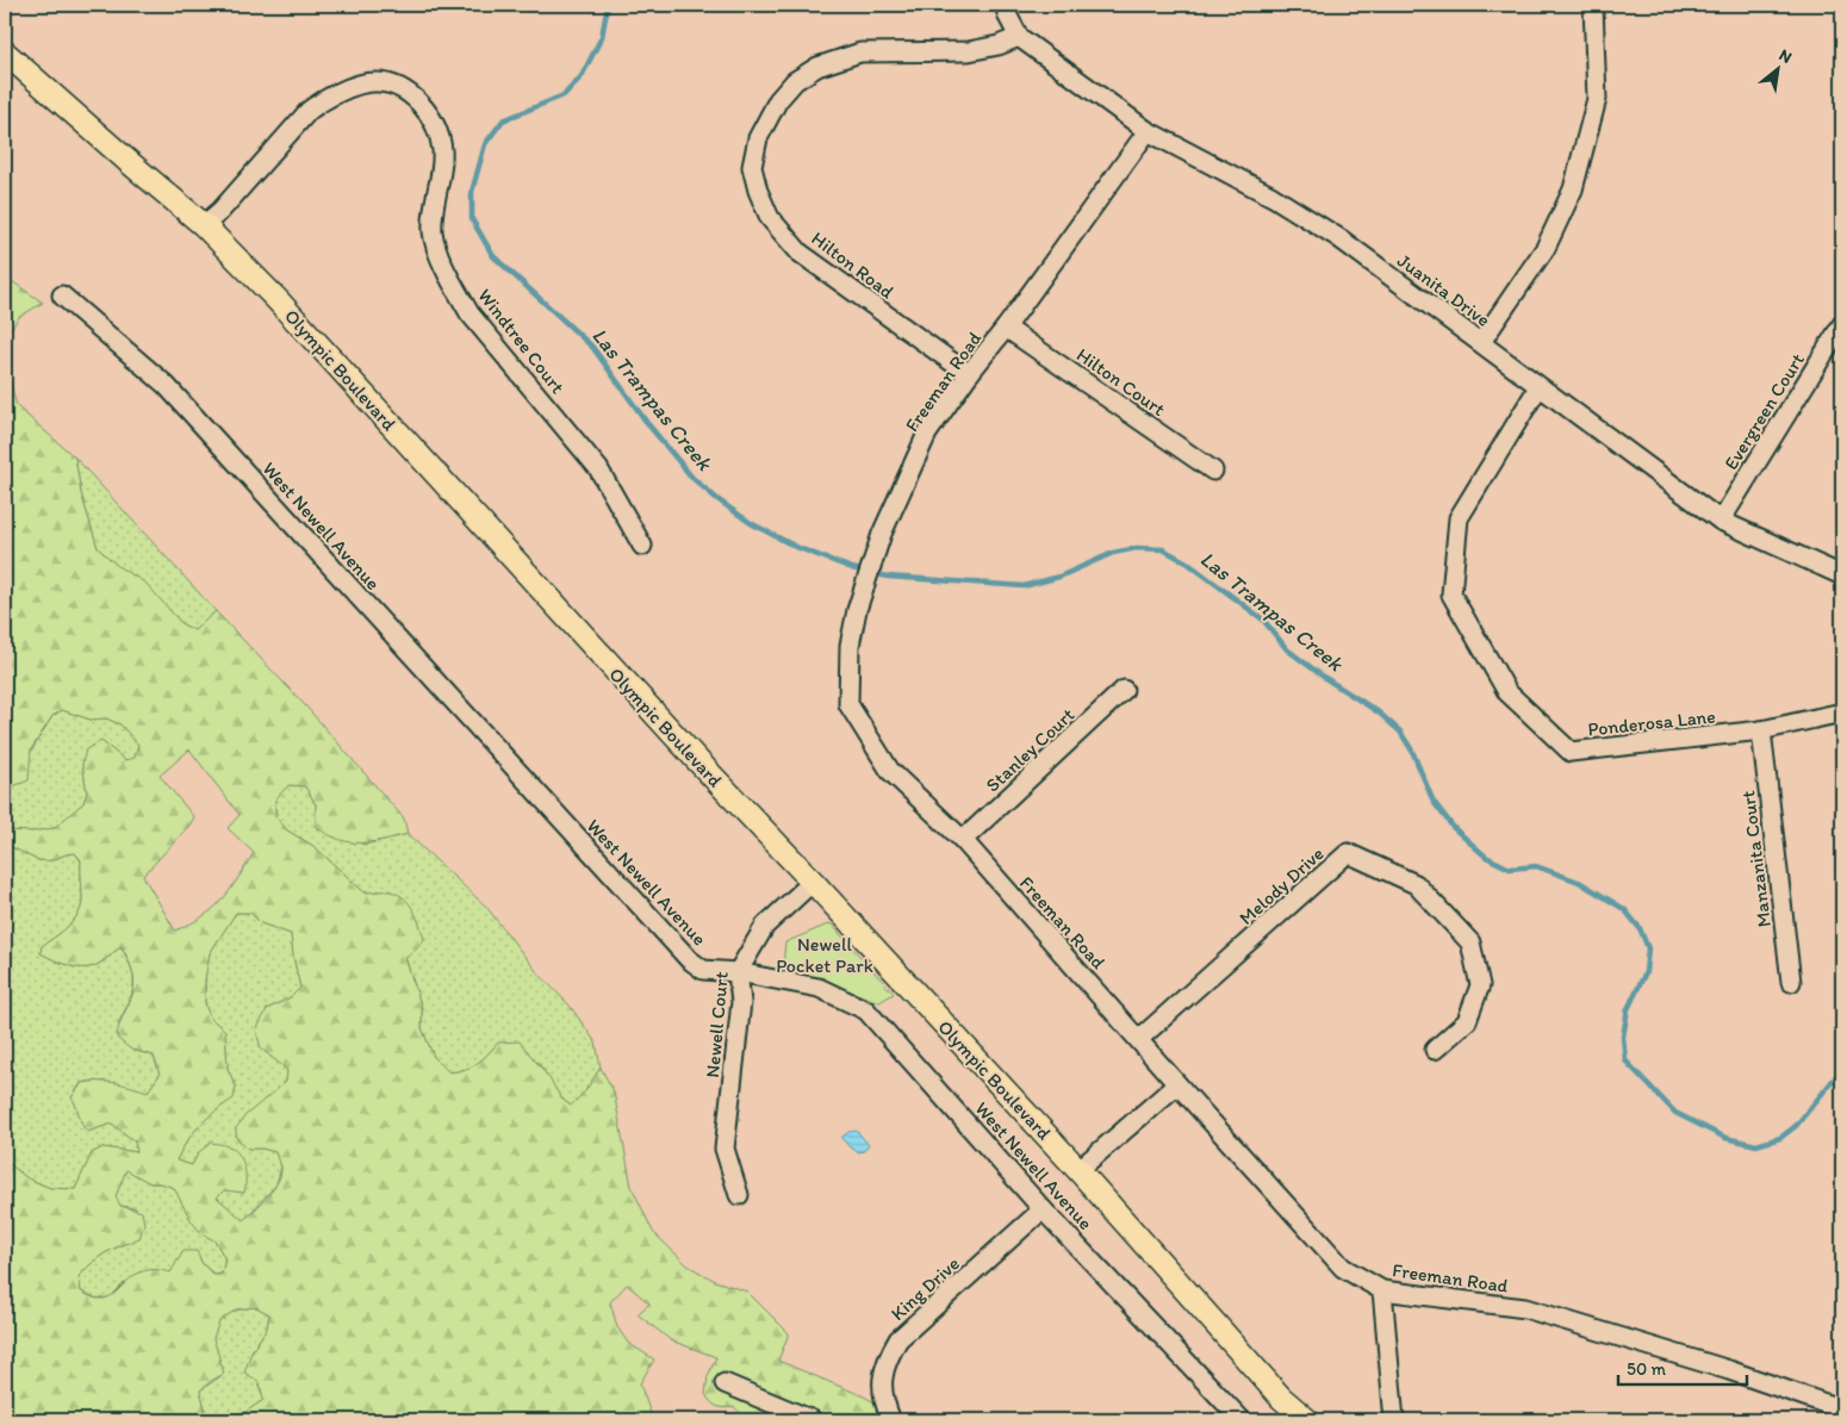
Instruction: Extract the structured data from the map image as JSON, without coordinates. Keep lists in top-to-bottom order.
{
  "streets": {
    "main road": ["Olympic Boulevard"],
    "street": [
      "Hilton Road",
      "Juanita Drive",
      "Windtree Court",
      "Freeman Road",
      "Hilton Court",
      "Evergreen Court",
      "West Newell Avenue",
      "Ponderosa Lane",
      "Stanley Court",
      "Manzanita Court",
      "Melody Drive",
      "Newell Court",
      "King Drive"
    ]
  },
  "crossings": [
    ["Hilton Road", "Juanita Drive"],
    ["Hilton Road", "Freeman Road"],
    ["Juanita Drive", "Freeman Road"],
    ["Juanita Drive", "Evergreen Court"],
    ["Juanita Drive", "Ponderosa Lane"],
    ["Windtree Court", "Olympic Boulevard"],
    ["Olympic Boulevard", "Newell Court"],
    ["Freeman Road", "Hilton Court"],
    ["Freeman Road", "Stanley Court"],
    ["Freeman Road", "Melody Drive"],
    ["West Newell Avenue", "Newell Court"],
    ["West Newell Avenue", "King Drive"],
    ["Ponderosa Lane", "Manzanita Court"]
  ],
  "water": ["Las Trampas Creek"],
  "parks": ["Newell Pocket Park"],
  "scale_bar": "50 m",
  "north": "top right"
}
